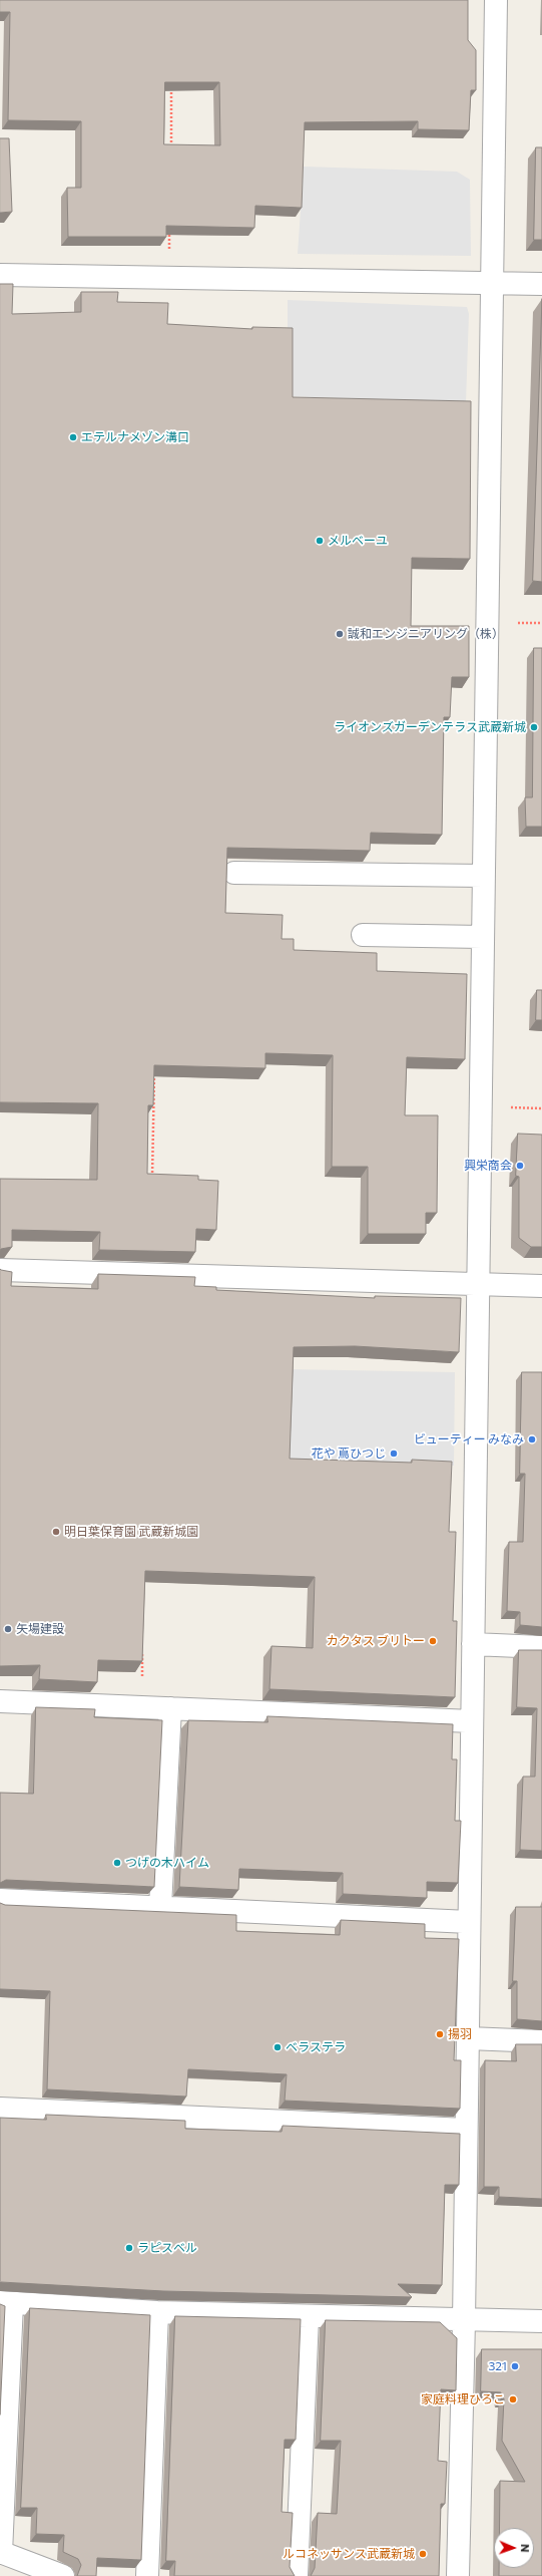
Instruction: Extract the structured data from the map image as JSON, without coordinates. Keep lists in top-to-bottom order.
{
  "places": [
    "エテルナメゾン溝口",
    "メルベーユ",
    "誠和エンジニアリング（株）",
    "ライオンズガーデンテラス武蔵新城",
    "興栄商会",
    "ビューティー みなみ",
    "花や 蔦ひつじ",
    "明日葉保育園 武蔵新城園",
    "矢場建設",
    "カクタス ブリトー",
    "つげの木ハイム",
    "揚羽",
    "ベラステラ",
    "ラピスベル",
    "321",
    "家庭料理ひろこ",
    "ルコネッサンス武蔵新城"
  ],
  "north": "right"
}
